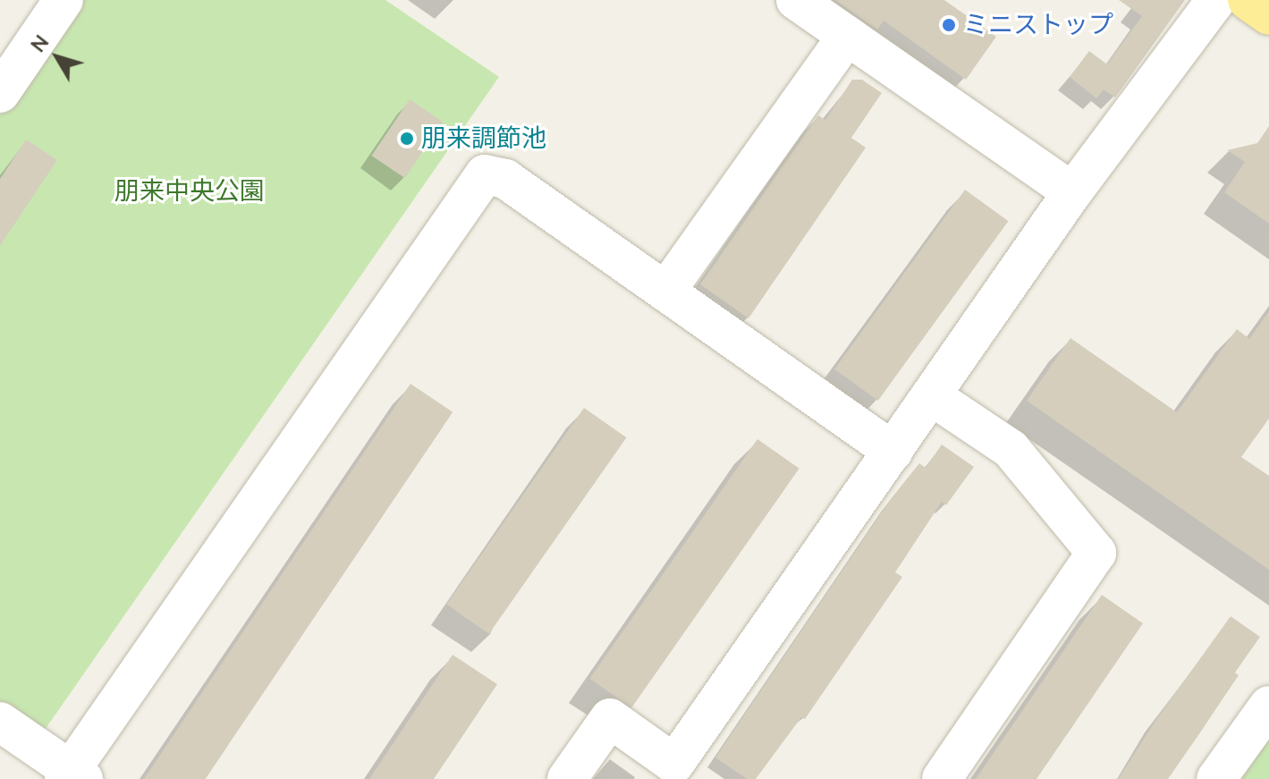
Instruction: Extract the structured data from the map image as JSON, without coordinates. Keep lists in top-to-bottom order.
{
  "parks": ["朋来中央公園"],
  "places": ["ミニストップ", "朋来調節池"],
  "north": "top left"
}
